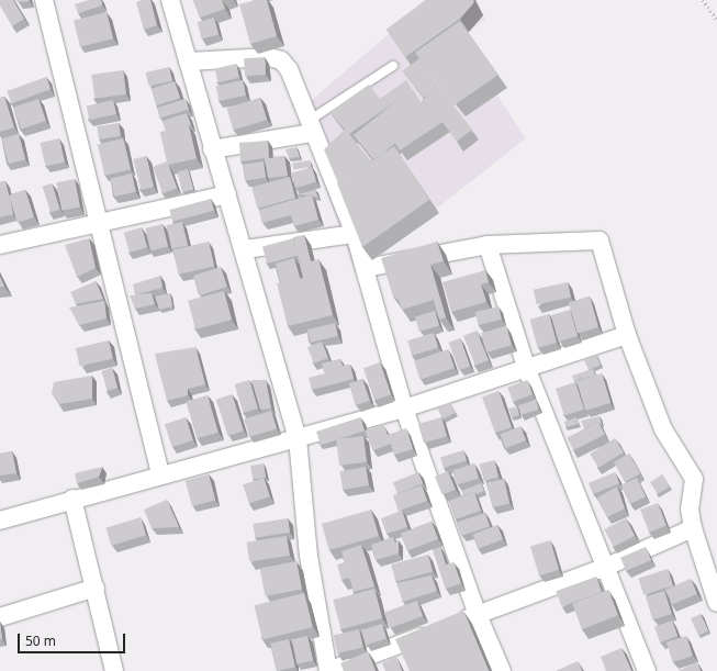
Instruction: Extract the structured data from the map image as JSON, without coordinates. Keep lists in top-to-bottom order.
{
  "scale_bar": "50 m"
}
